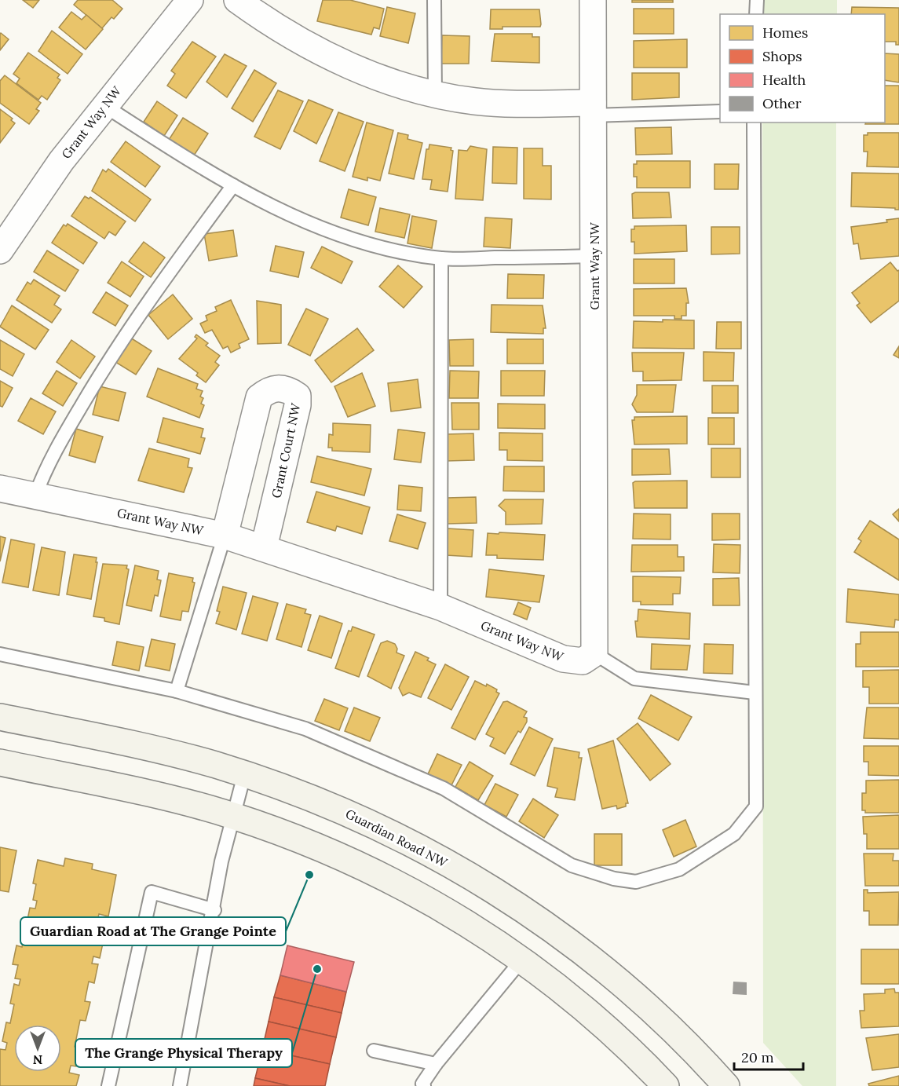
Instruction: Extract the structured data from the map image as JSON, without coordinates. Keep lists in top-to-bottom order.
{
  "streets": {
    "main road": ["Guardian Road NW"],
    "street": ["Grant Way NW", "Grant Court NW"]
  },
  "crossings": [
    ["Grant Way NW", "Grant Court NW"]
  ],
  "places": ["Guardian Road at The Grange Pointe", "The Grange Physical Therapy"],
  "legend": [
    "Homes",
    "Shops",
    "Health",
    "Other"
  ],
  "scale_bar": "20 m",
  "north": "bottom"
}
